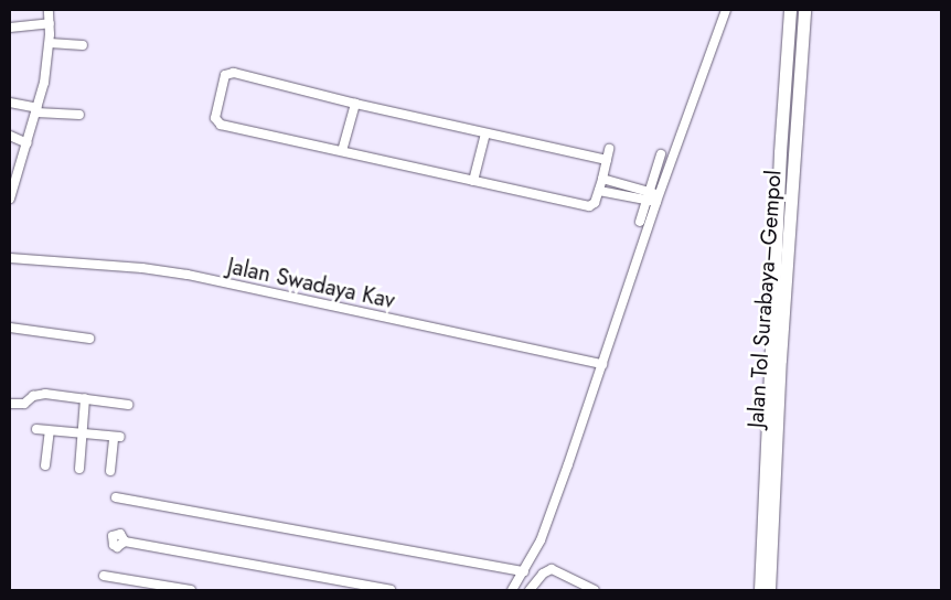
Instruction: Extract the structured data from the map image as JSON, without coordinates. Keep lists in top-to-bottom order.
{
  "streets": {
    "highway": ["Jalan Tol Surabaya–Gempol"],
    "street": ["Jalan Swadaya Kav"]
  }
}
